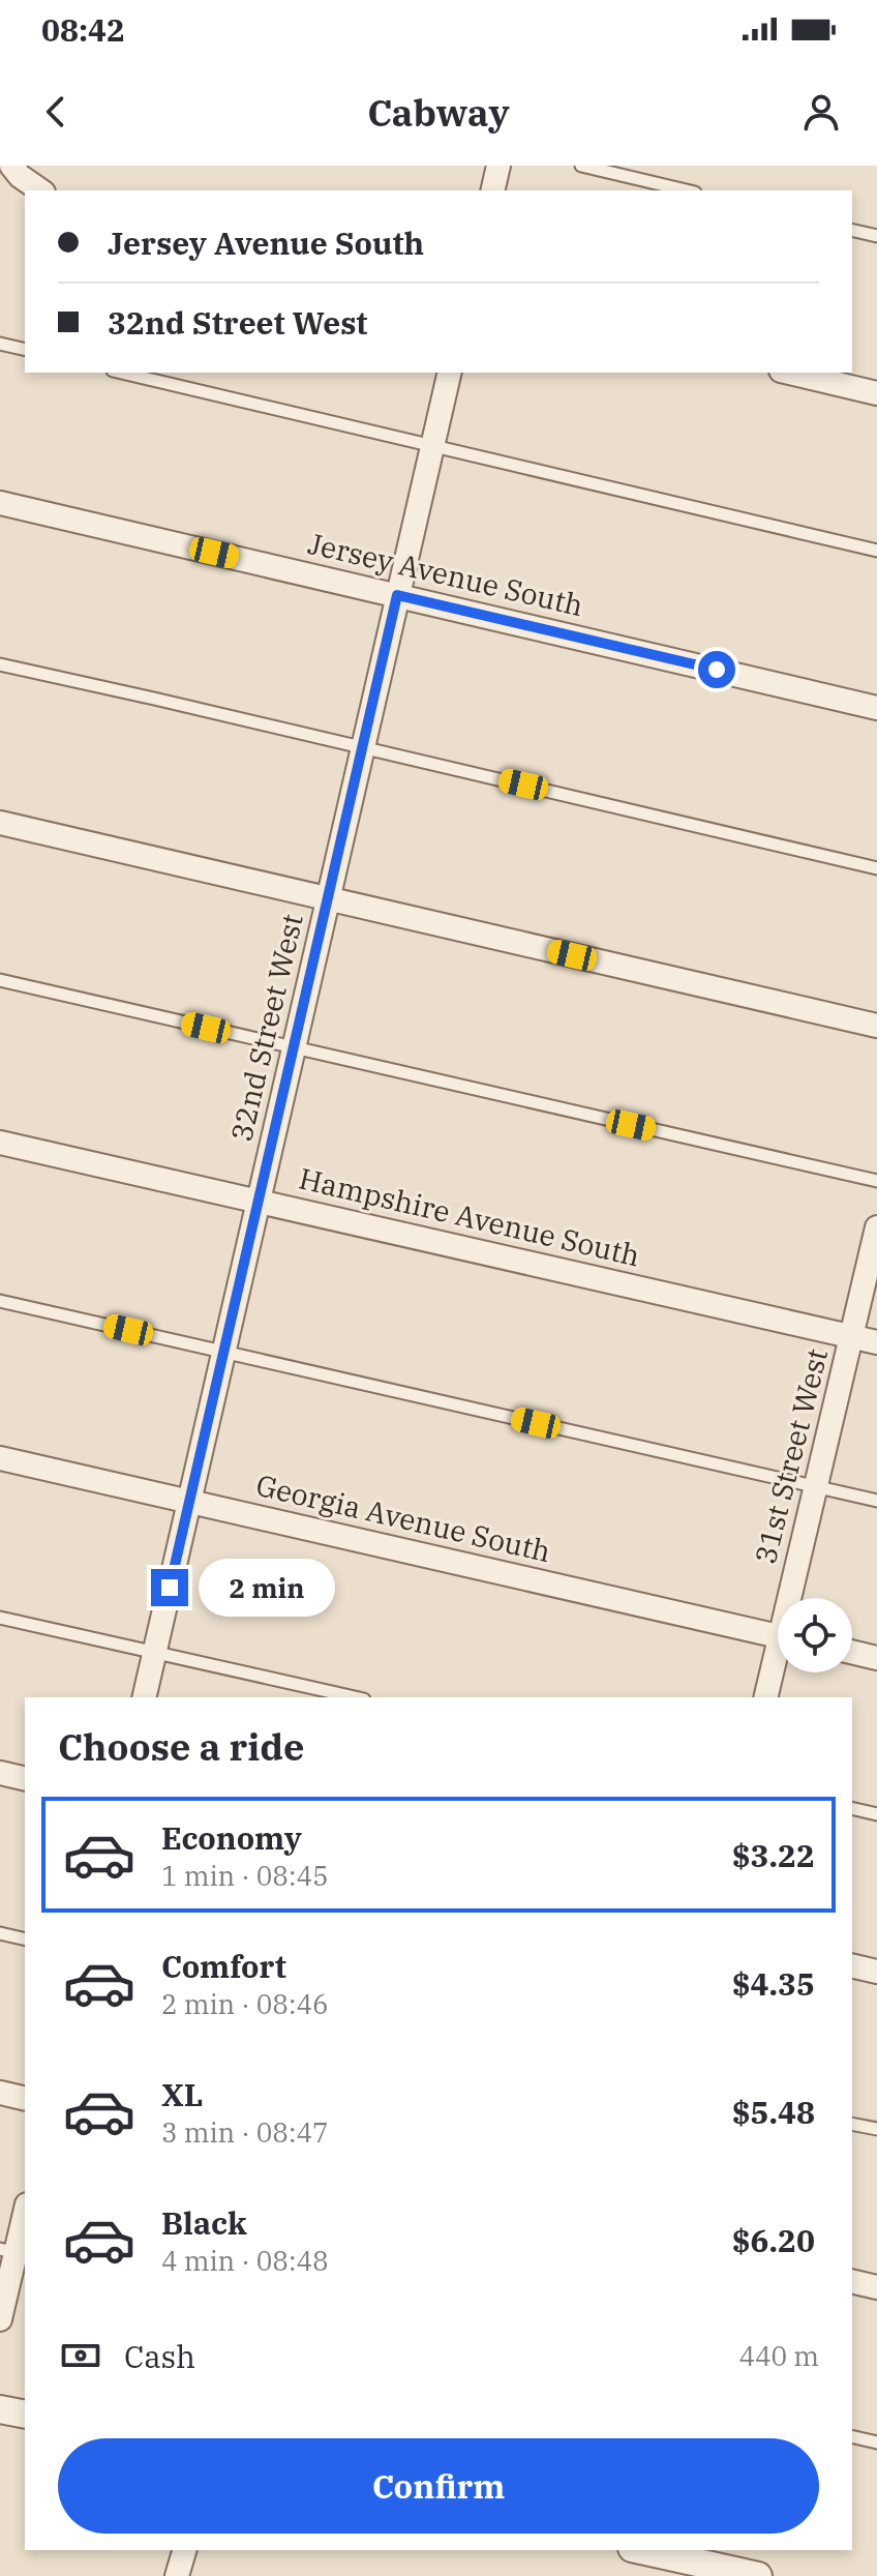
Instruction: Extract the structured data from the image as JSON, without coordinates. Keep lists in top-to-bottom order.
{
  "streets": {
    "street": [
      "Jersey Avenue South",
      "32nd Street West",
      "Hampshire Avenue South",
      "31st Street West",
      "Georgia Avenue South"
    ]
  },
  "crossings": [
    ["Jersey Avenue South", "32nd Street West"],
    ["32nd Street West", "Hampshire Avenue South"],
    ["32nd Street West", "Georgia Avenue South"],
    ["Hampshire Avenue South", "31st Street West"]
  ],
  "page": {
    "status": "08:42",
    "header": "Cabway",
    "banner": ["Jersey Avenue South", "32nd Street West"],
    "bubble": "2 min",
    "heading": "Choose a ride",
    "list": [
      {
        "name": "Economy",
        "note": "1 min · 08:45",
        "value": "$3.22"
      },
      {
        "name": "Comfort",
        "note": "2 min · 08:46",
        "value": "$4.35"
      },
      {
        "name": "XL",
        "note": "3 min · 08:47",
        "value": "$5.48"
      },
      {
        "name": "Black",
        "note": "4 min · 08:48",
        "value": "$6.20"
      }
    ],
    "pay": ["Cash", "440 m"],
    "buttons": "Confirm"
  }
}
